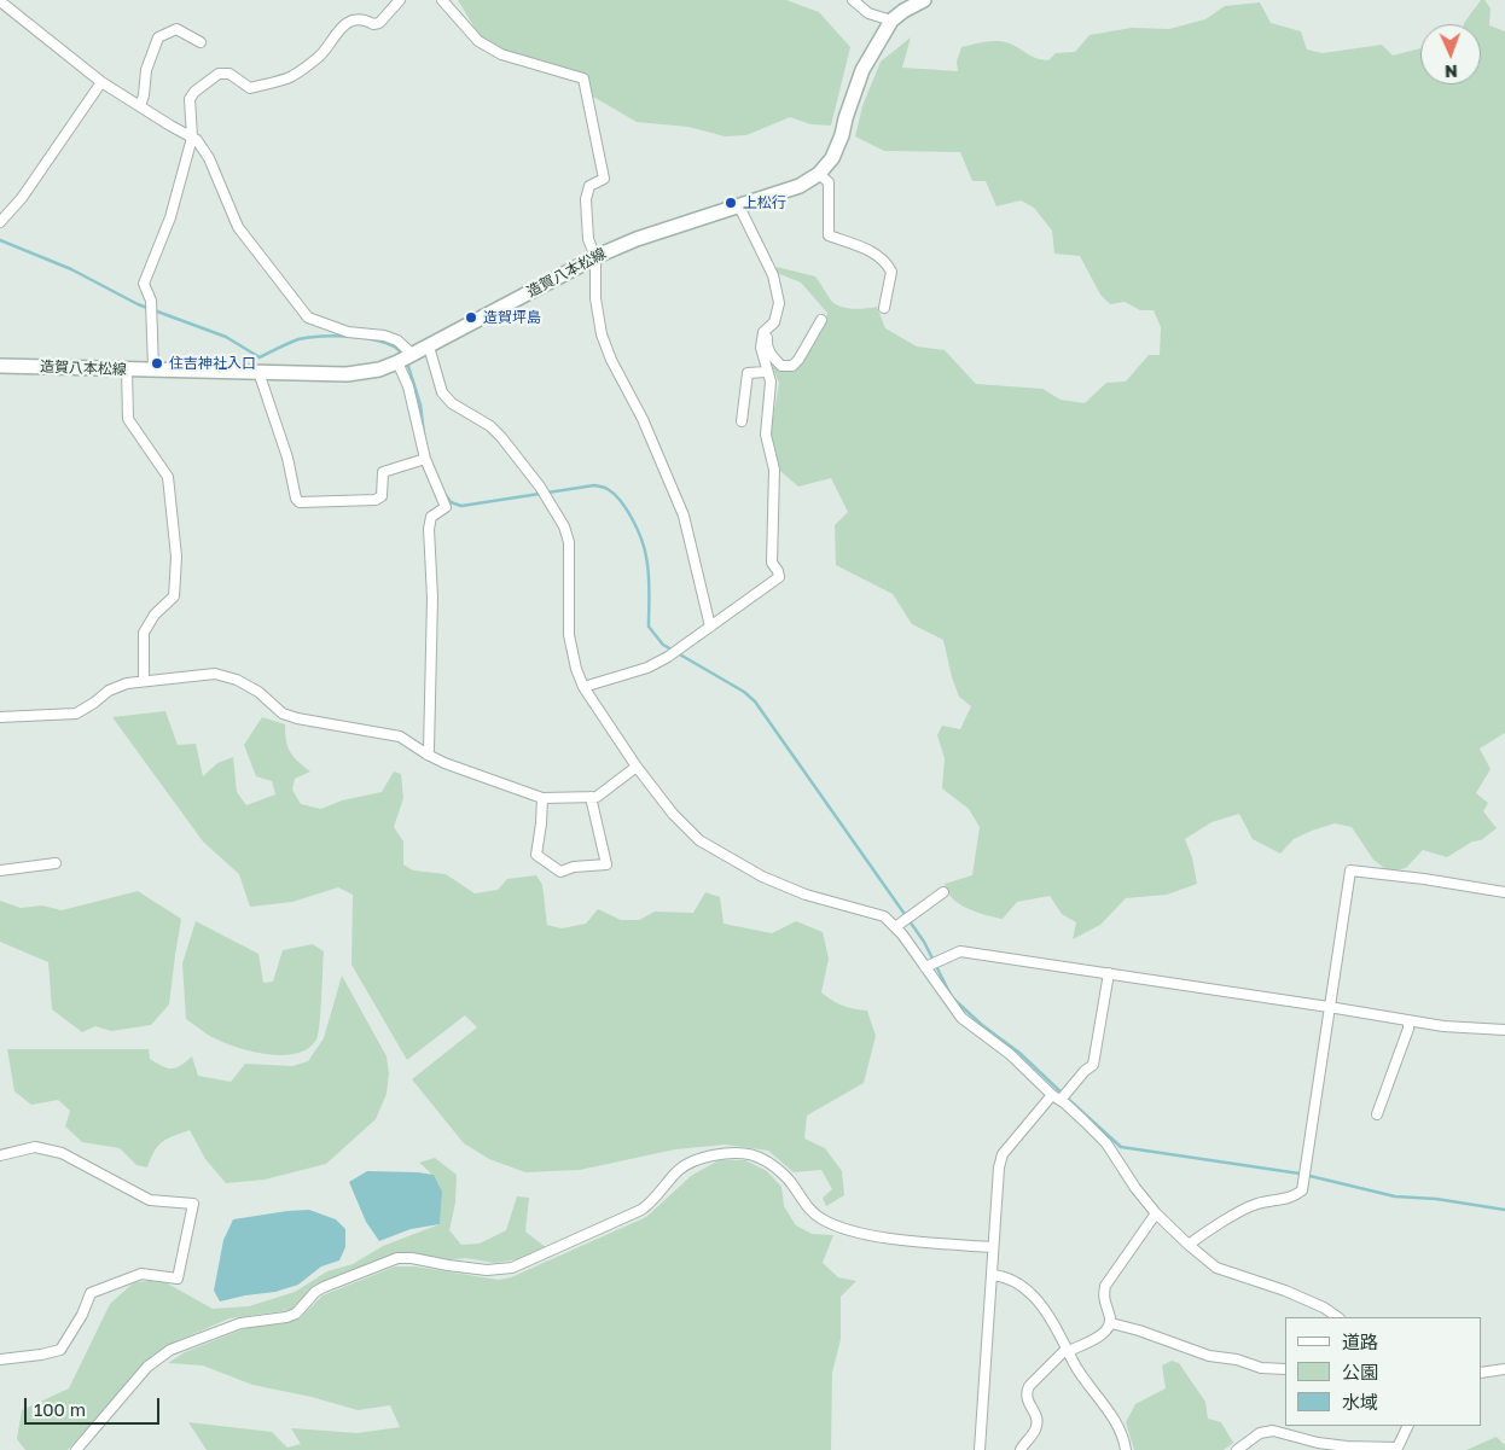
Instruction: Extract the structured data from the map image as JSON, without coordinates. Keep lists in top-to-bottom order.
{
  "streets": {
    "main road": ["造賀八本松線"]
  },
  "places": ["上松行", "造賀坪島", "住吉神社入口"],
  "legend": ["道路", "公園", "水域"],
  "scale_bar": "100 m",
  "north": "bottom"
}
